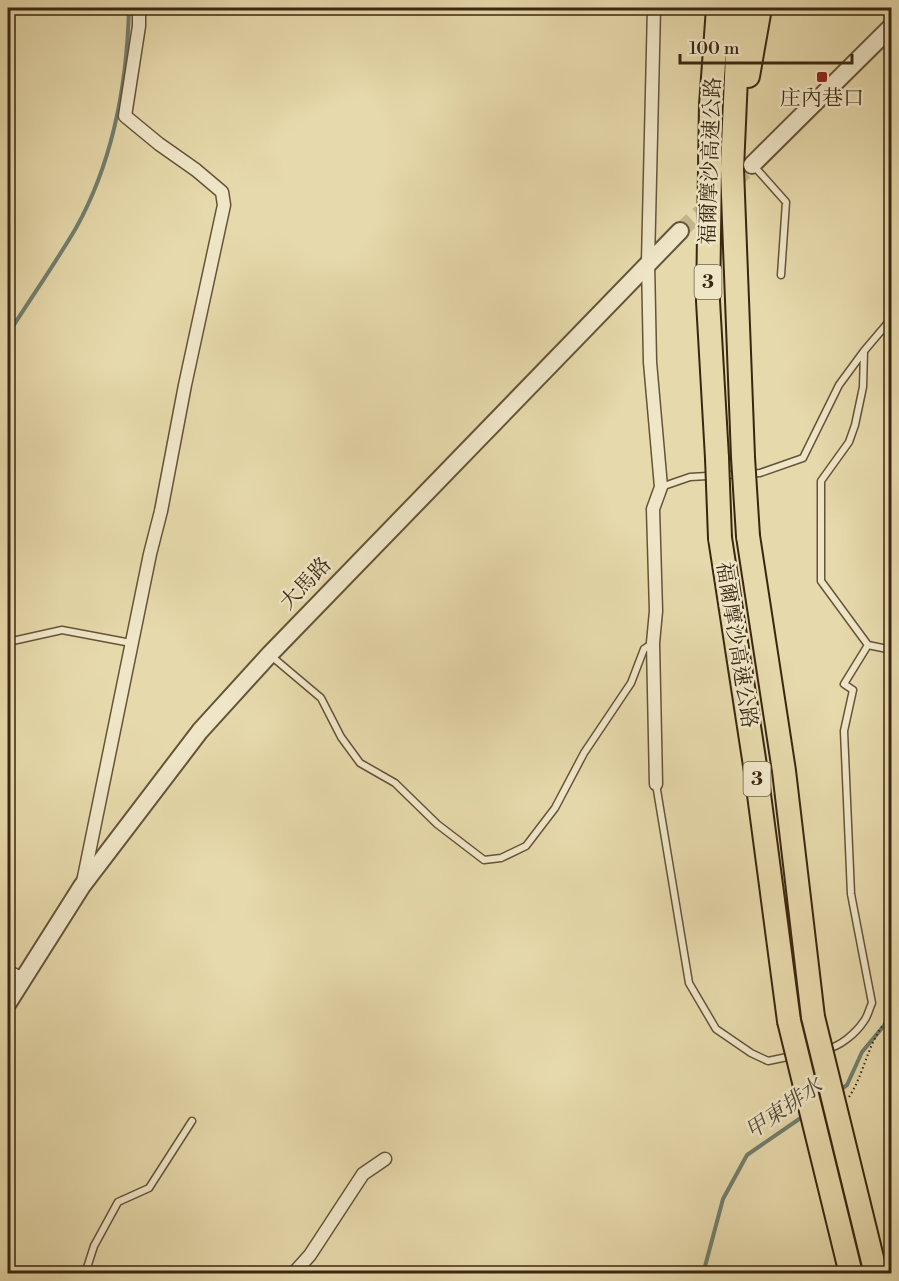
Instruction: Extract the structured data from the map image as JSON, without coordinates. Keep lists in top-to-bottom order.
{
  "streets": {
    "highway": ["福爾摩沙高速公路", "3"],
    "street": ["大馬路"]
  },
  "water": ["甲東排水"],
  "places": {
    "transit": ["庄內巷口"]
  },
  "scale_bar": "100 m"
}
